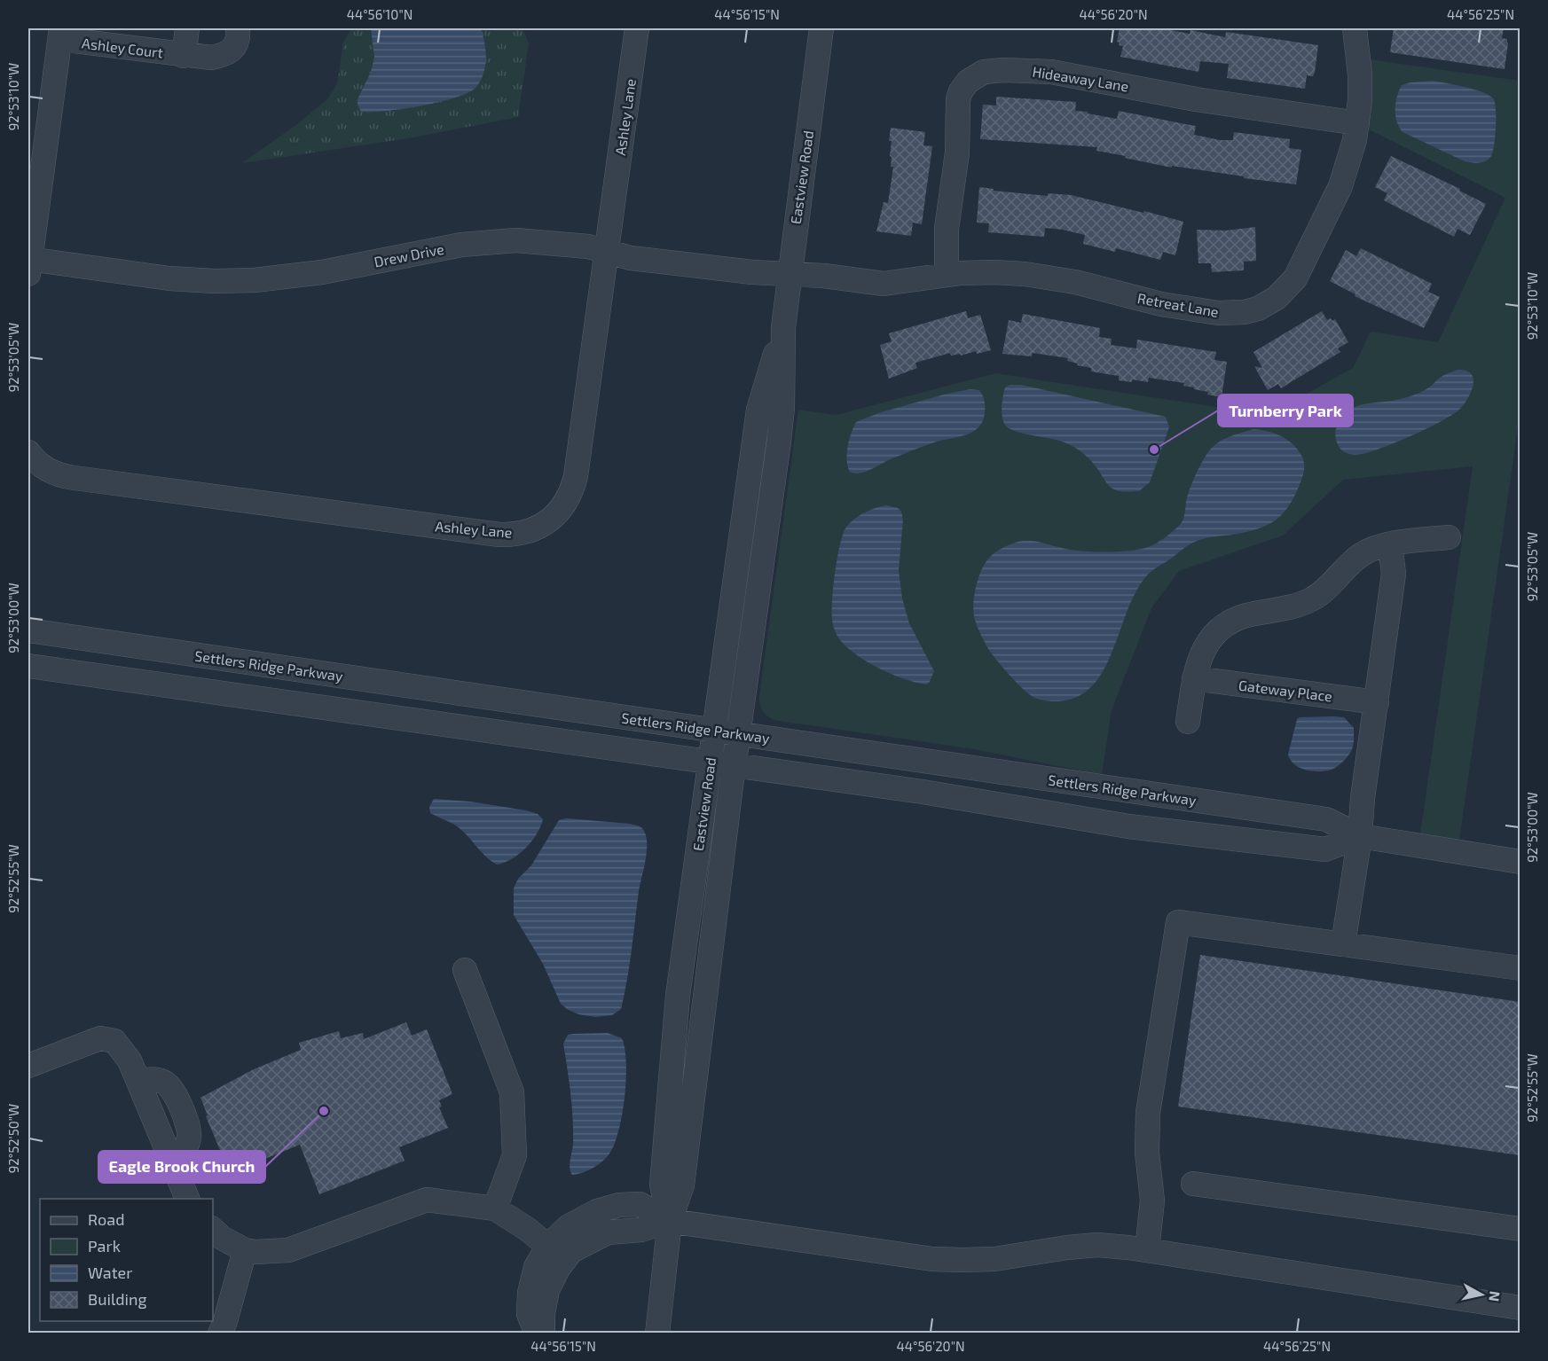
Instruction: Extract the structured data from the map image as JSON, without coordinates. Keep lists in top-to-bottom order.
{
  "streets": {
    "street": [
      "Ashley Court",
      "Hideaway Lane",
      "Ashley Lane",
      "Eastview Road",
      "Drew Drive",
      "Retreat Lane",
      "Settlers Ridge Parkway",
      "Gateway Place"
    ]
  },
  "crossings": [
    ["Hideaway Lane", "Retreat Lane"],
    ["Ashley Lane", "Drew Drive"],
    ["Eastview Road", "Drew Drive"],
    ["Eastview Road", "Retreat Lane"],
    ["Eastview Road", "Settlers Ridge Parkway"],
    ["Drew Drive", "Retreat Lane"]
  ],
  "places": ["Turnberry Park", "Eagle Brook Church"],
  "legend": [
    "Road",
    "Park",
    "Water",
    "Building"
  ],
  "north": "right",
  "coordinates": [
    "44°56'10\"N",
    "44°56'15\"N",
    "44°56'20\"N",
    "44°56'25\"N",
    "92°53'10\"W",
    "92°53'05\"W",
    "92°53'00\"W",
    "92°52'55\"W",
    "92°52'50\"W"
  ]
}
